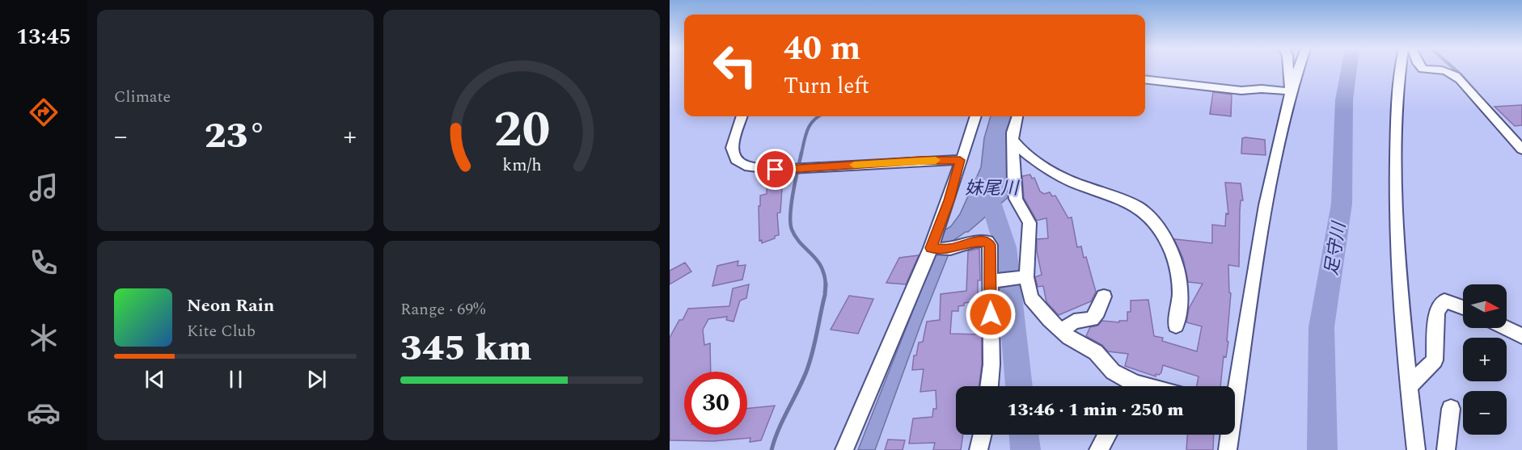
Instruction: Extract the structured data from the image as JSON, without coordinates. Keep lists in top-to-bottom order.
{
  "water": ["妹尾川", "足守川"],
  "north": "right",
  "page": {
    "tabs": "13:45",
    "tile": [
      "Climate",
      ["Range · 69%", "345 km"]
    ],
    "turn": ["40 m", "Turn left"],
    "heat": ["−", "23°", "+"],
    "map_buttons": ["+", "−"],
    "song": ["Neon Rain", "Kite Club"],
    "limit": "30",
    "trip": "13:46 · 1 min · 250 m",
    "gauge": ["20", "km/h"]
  }
}
